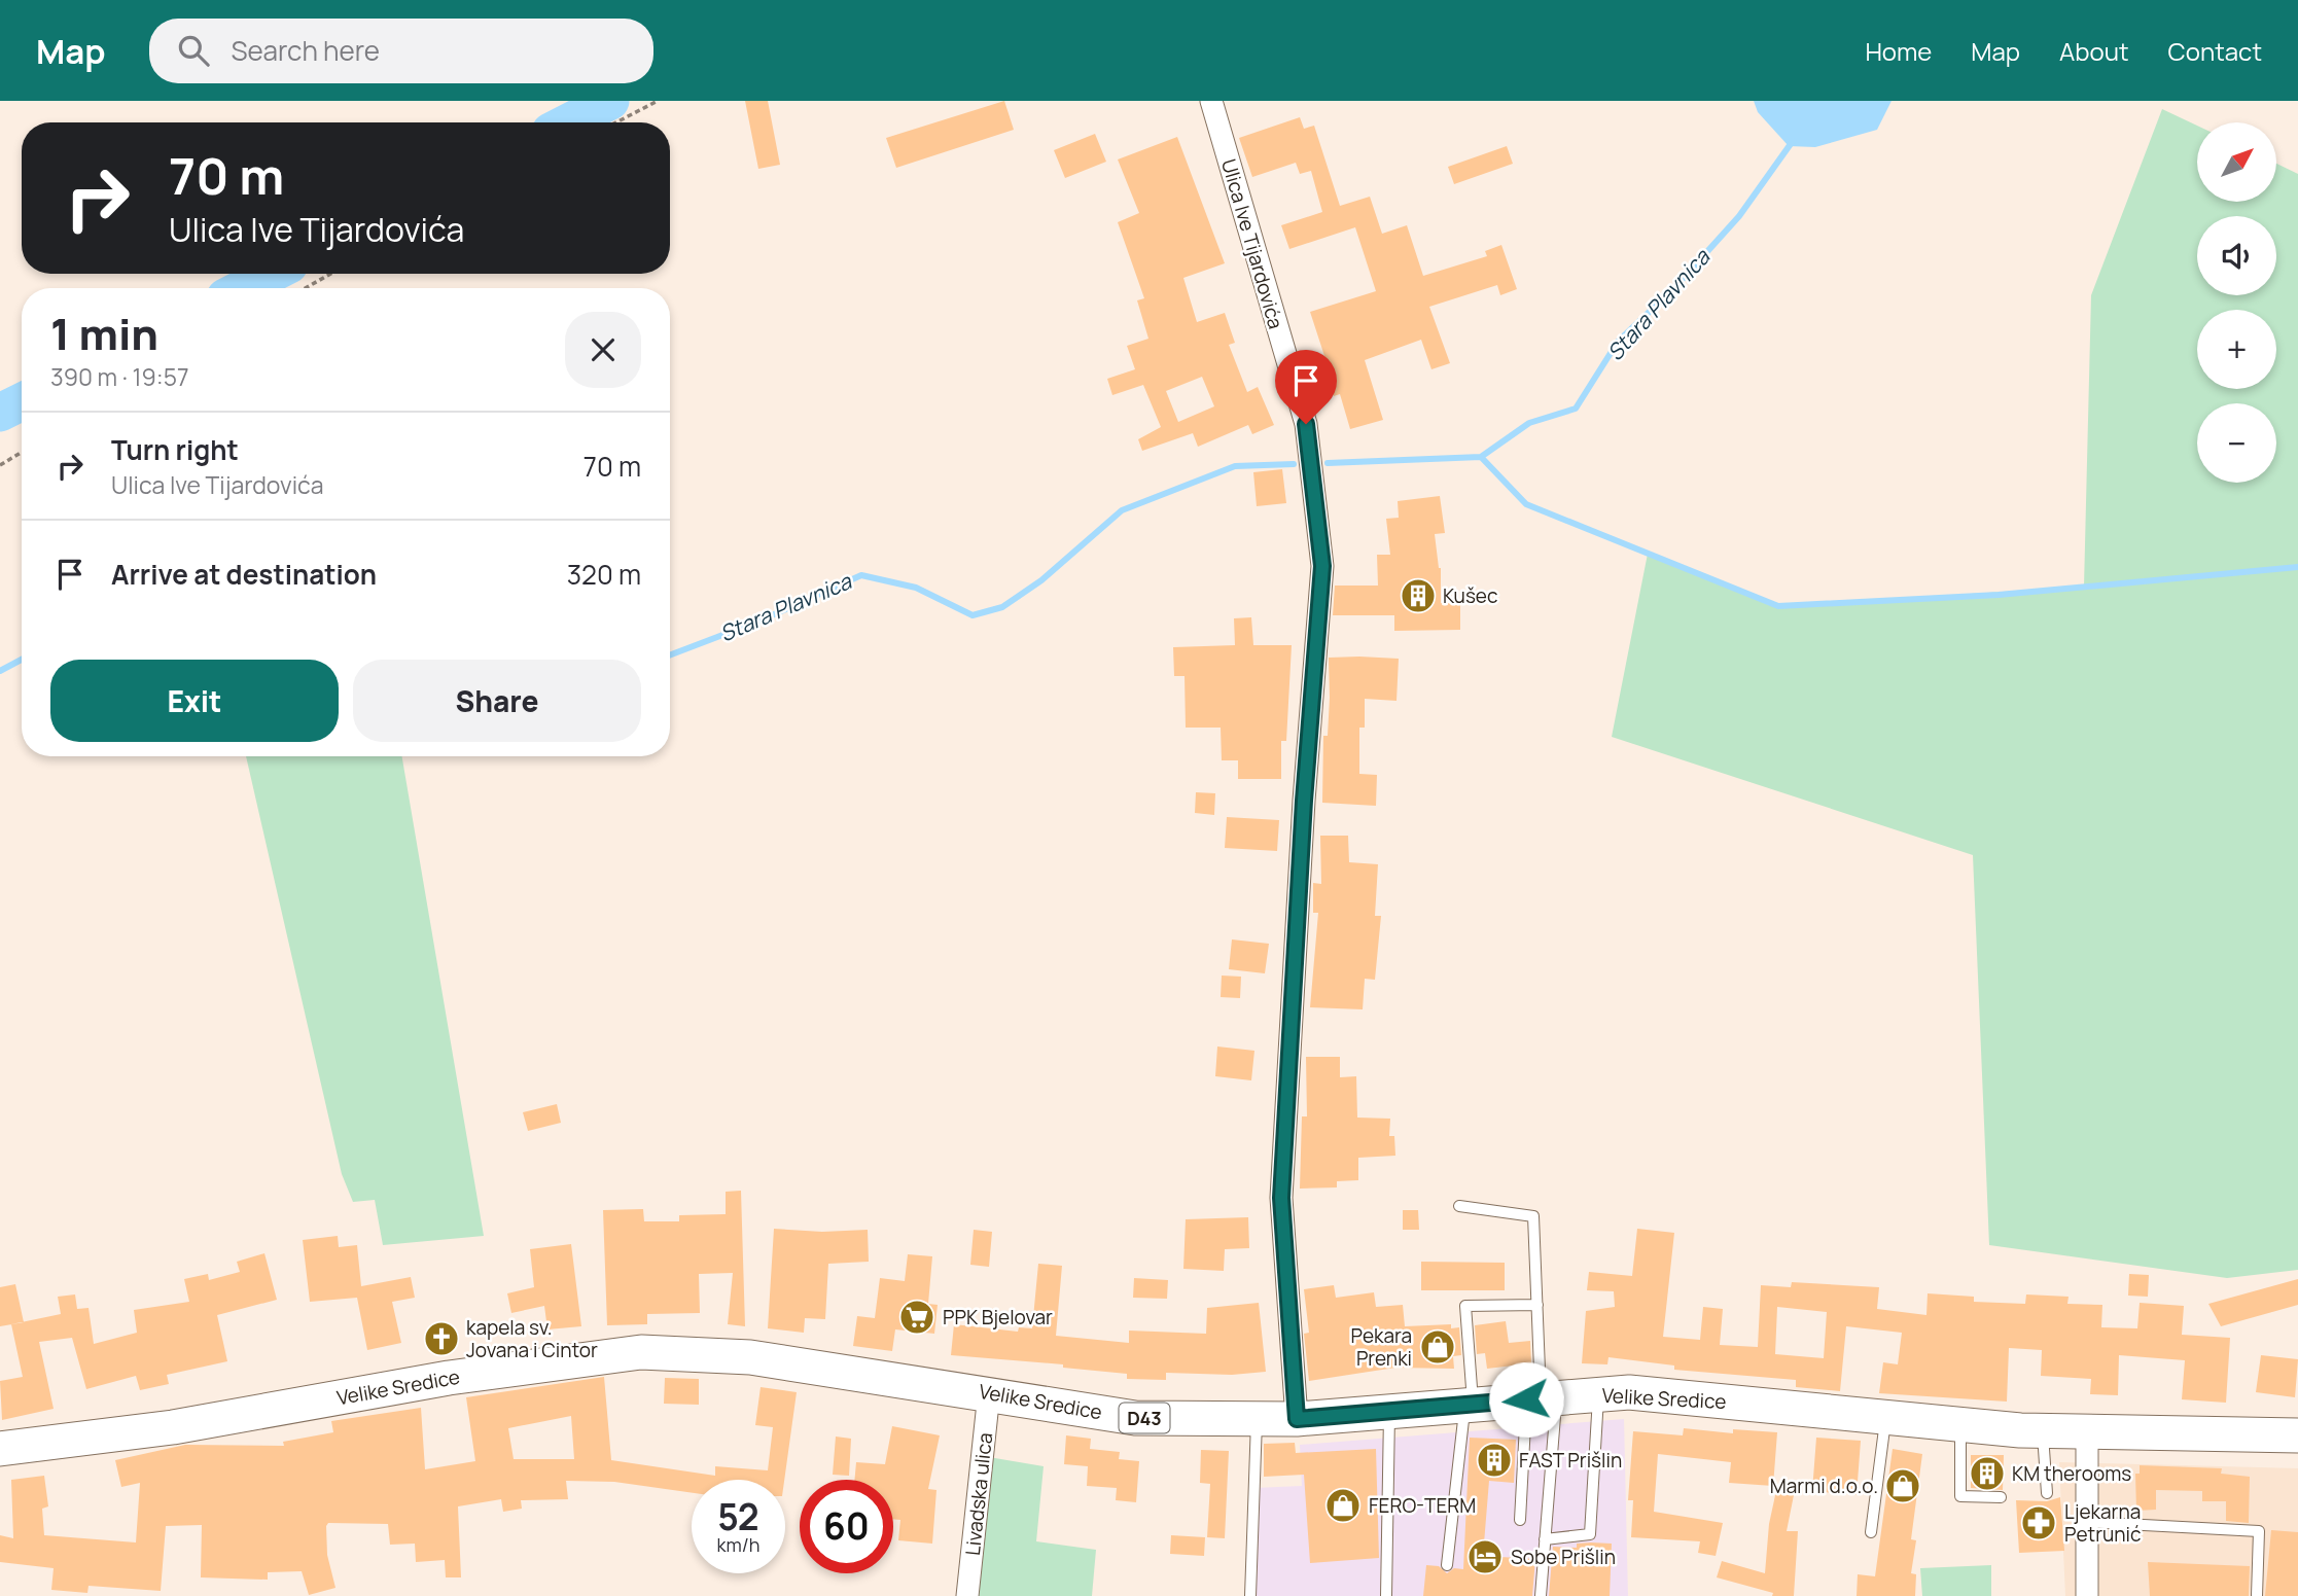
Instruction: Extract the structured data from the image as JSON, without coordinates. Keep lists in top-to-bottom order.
{
  "streets": {
    "main road": ["Velike Sredice", "D43"],
    "street": ["Ulica Ive Tijardovića", "Livadska ulica"]
  },
  "crossings": [
    ["Ulica Ive Tijardovića", "Velike Sredice"],
    ["Velike Sredice", "Livadska ulica"]
  ],
  "water": ["Stara Plavnica"],
  "places": {
    "building": ["Kušec", "FAST Prišlin", "KM therooms"],
    "supermarket": ["PPK Bjelovar"],
    "church": ["kapela sv. Jovana i Cintor"],
    "shop": ["Pekara Prenki", "Marmi d.o.o.", "FERO-TERM"],
    "pharmacy": ["Ljekarna Petrunić"],
    "hotel": ["Sobe Prišlin"]
  },
  "north": "top right",
  "page": {
    "header": "Map",
    "search": "Search here",
    "nav": [
      "Home",
      "Map",
      "About",
      "Contact"
    ],
    "map_buttons": ["+", "−"],
    "turn": ["70 m", "Ulica Ive Tijardovića"],
    "heading": ["1 min", "390 m · 19:57"],
    "list": [
      {
        "name": "Turn right",
        "note": "Ulica Ive Tijardovića",
        "value": "70 m"
      },
      {
        "name": "Arrive at destination",
        "value": "320 m"
      }
    ],
    "buttons": ["Exit", "Share"],
    "speed": "52 km/h",
    "limit": "60"
  }
}
